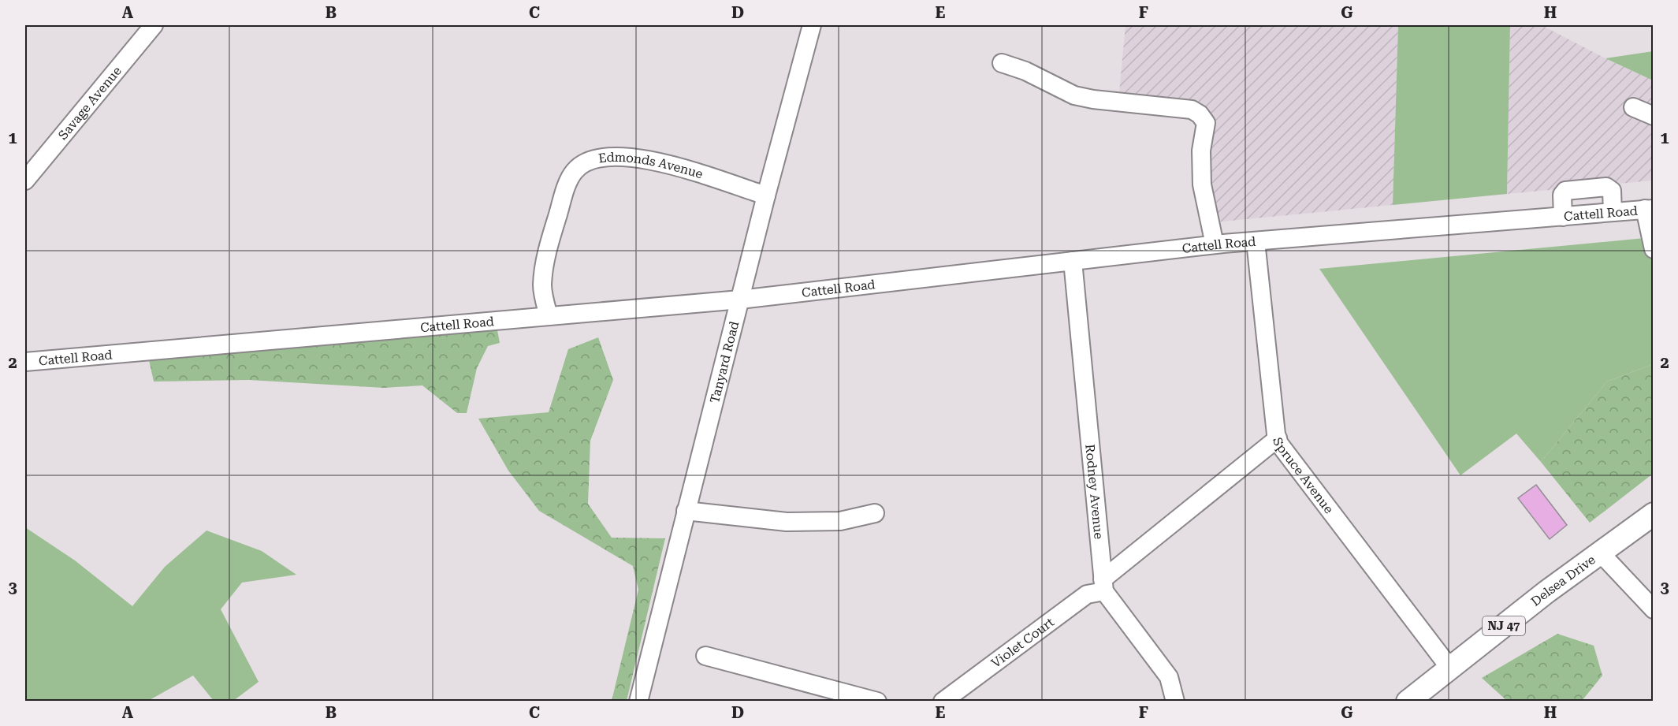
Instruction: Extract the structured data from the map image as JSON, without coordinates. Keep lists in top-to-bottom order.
{
  "streets": {
    "main road": ["Delsea Drive", "NJ 47"],
    "street": [
      "Savage Avenue",
      "Edmonds Avenue",
      "Cattell Road",
      "Tanyard Road",
      "Spruce Avenue",
      "Rodney Avenue",
      "Violet Court"
    ]
  },
  "crossings": [
    ["Edmonds Avenue", "Cattell Road"],
    ["Edmonds Avenue", "Tanyard Road"],
    ["Cattell Road", "Tanyard Road"],
    ["Cattell Road", "Spruce Avenue"],
    ["Cattell Road", "Rodney Avenue"],
    ["Spruce Avenue", "Delsea Drive"],
    ["Rodney Avenue", "Violet Court"]
  ],
  "grid": {
    "columns": [
      "A",
      "B",
      "C",
      "D",
      "E",
      "F",
      "G",
      "H"
    ],
    "rows": ["1", "2", "3"]
  }
}
